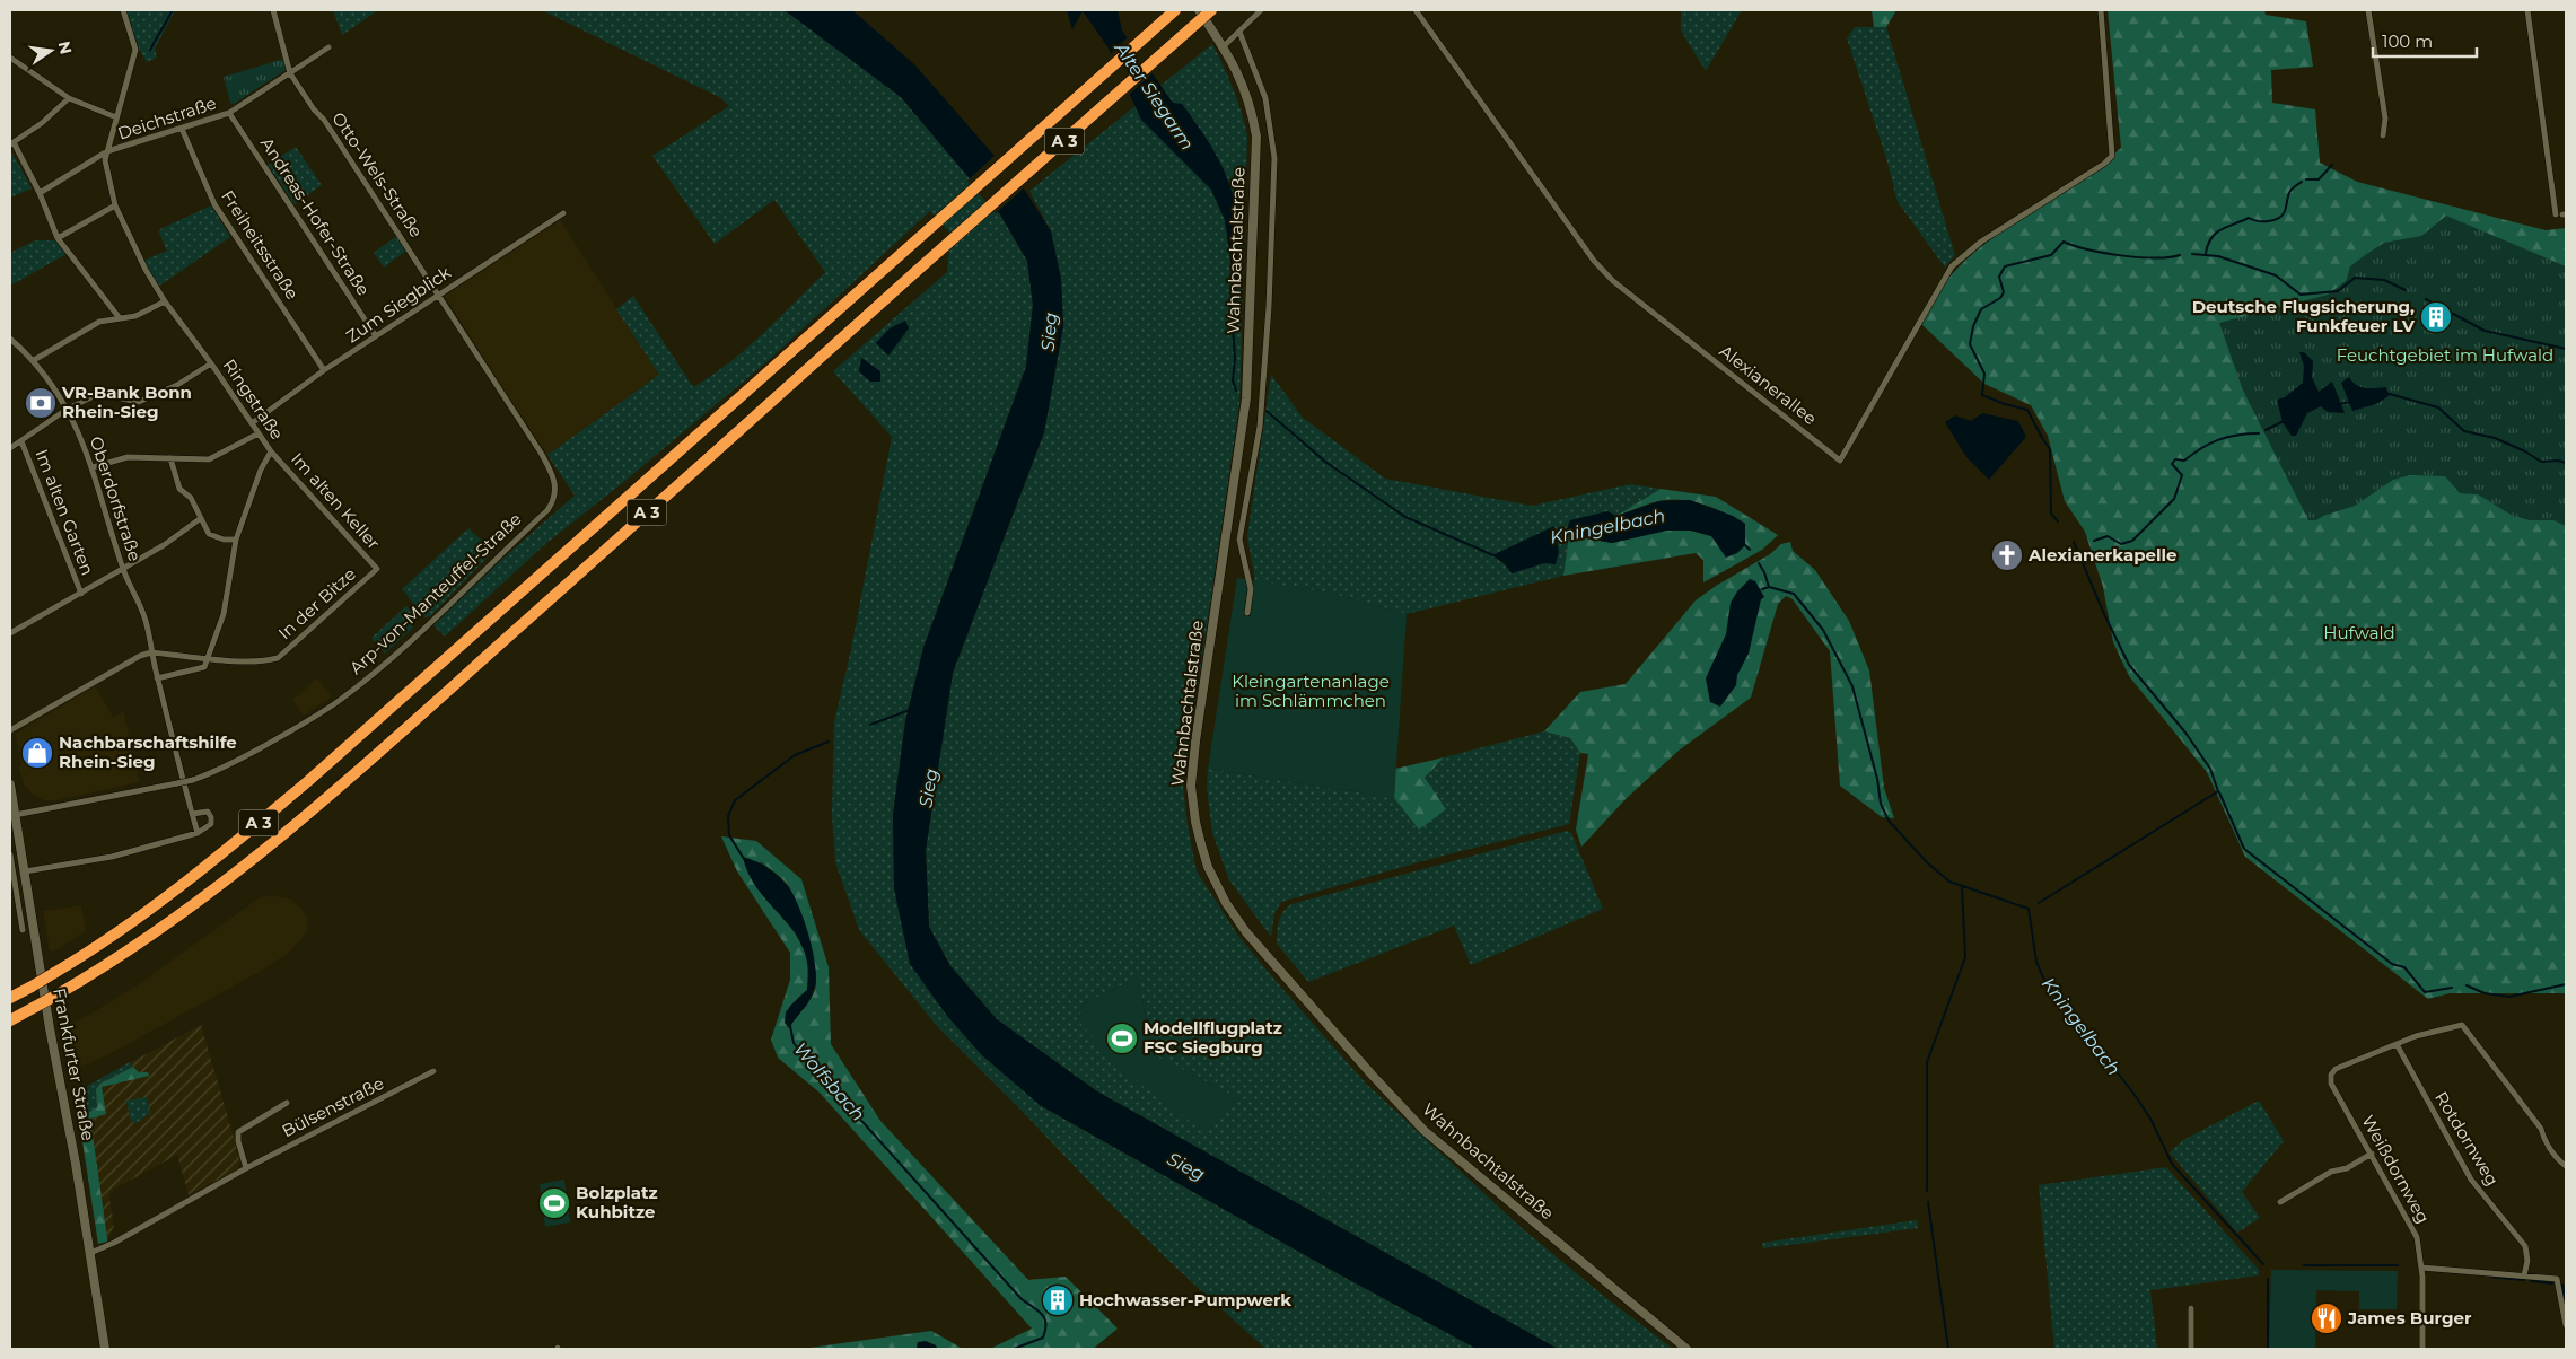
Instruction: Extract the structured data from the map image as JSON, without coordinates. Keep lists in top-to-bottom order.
{
  "streets": {
    "highway": ["A 3"],
    "main road": ["Wahnbachtalstraße", "Frankfurter Straße"],
    "street": [
      "Deichstraße",
      "Otto-Wels-Straße",
      "Andreas-Hofer-Straße",
      "Freiheitsstraße",
      "Zum Siegblick",
      "Alexianerallee",
      "Ringstraße",
      "Oberdorfstraße",
      "Im alten Keller",
      "Im alten Garten",
      "Arp-von-Manteuffel-Straße",
      "In der Bitze",
      "Bülsenstraße",
      "Rotdornweg",
      "Weißdornweg"
    ]
  },
  "crossings": [
    ["Deichstraße", "Otto-Wels-Straße"],
    ["Deichstraße", "Andreas-Hofer-Straße"],
    ["Deichstraße", "Freiheitsstraße"],
    ["Deichstraße", "Ringstraße"],
    ["Otto-Wels-Straße", "Zum Siegblick"],
    ["Otto-Wels-Straße", "Arp-von-Manteuffel-Straße"],
    ["Andreas-Hofer-Straße", "Zum Siegblick"],
    ["Freiheitsstraße", "Zum Siegblick"],
    ["Zum Siegblick", "Ringstraße"],
    ["Zum Siegblick", "Arp-von-Manteuffel-Straße"],
    ["Ringstraße", "Im alten Keller"],
    ["Ringstraße", "In der Bitze"],
    ["Im alten Keller", "In der Bitze"],
    ["Arp-von-Manteuffel-Straße", "Frankfurter Straße"],
    ["Frankfurter Straße", "Bülsenstraße"],
    ["Rotdornweg", "Weißdornweg"]
  ],
  "water": [
    "Alter Siegarm",
    "Sieg",
    "Kningelbach",
    "Wolfsbach"
  ],
  "parks": ["Feuchtgebiet im Hufwald", "Hufwald", "Kleingartenanlage im Schlämmchen"],
  "places": {
    "building": ["Deutsche Flugsicherung, Funkfeuer LV", "Hochwasser-Pumpwerk"],
    "bank": ["VR-Bank Bonn Rhein-Sieg"],
    "church": ["Alexianerkapelle"],
    "shop": ["Nachbarschaftshilfe Rhein-Sieg"],
    "sports": ["Modellflugplatz FSC Siegburg", "Bolzplatz Kuhbitze"],
    "restaurant": ["James Burger"]
  },
  "scale_bar": "100 m",
  "north": "right"
}
